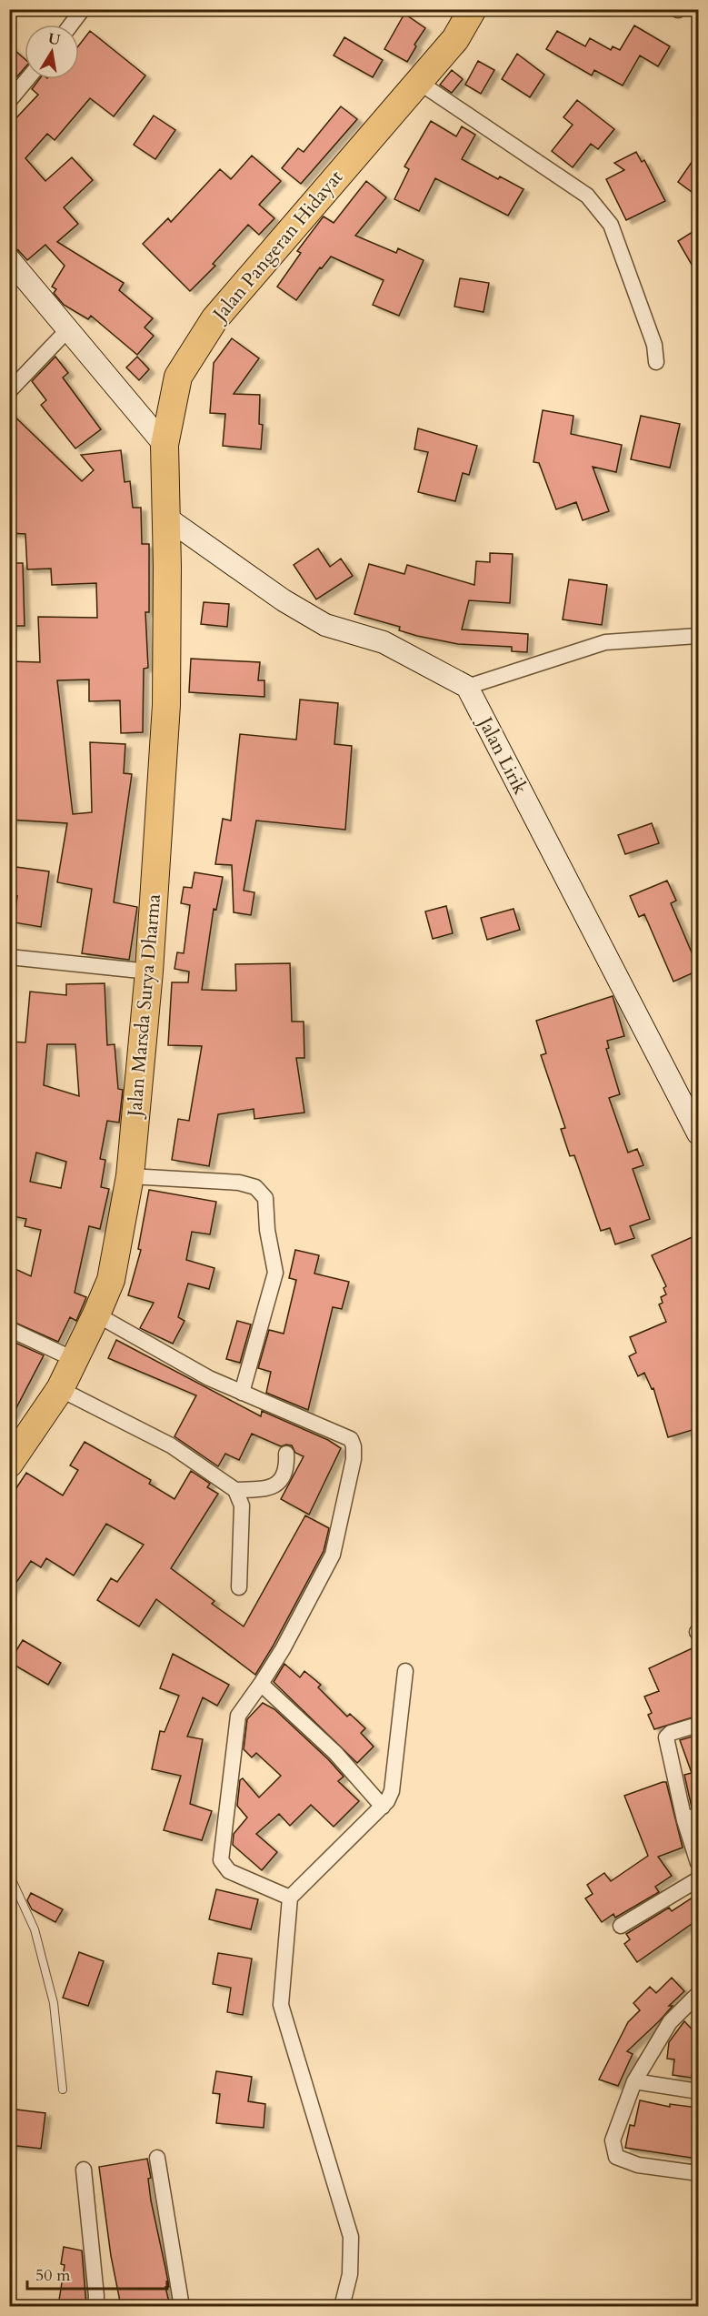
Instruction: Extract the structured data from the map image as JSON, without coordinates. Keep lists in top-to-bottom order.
{
  "streets": {
    "highway": ["Jalan Pangeran Hidayat", "Jalan Marsda Surya Dharma"],
    "main road": ["Jalan Lirik"]
  },
  "crossings": [
    ["Jalan Pangeran Hidayat", "Jalan Marsda Surya Dharma"]
  ],
  "scale_bar": "50 m",
  "north": "top"
}
